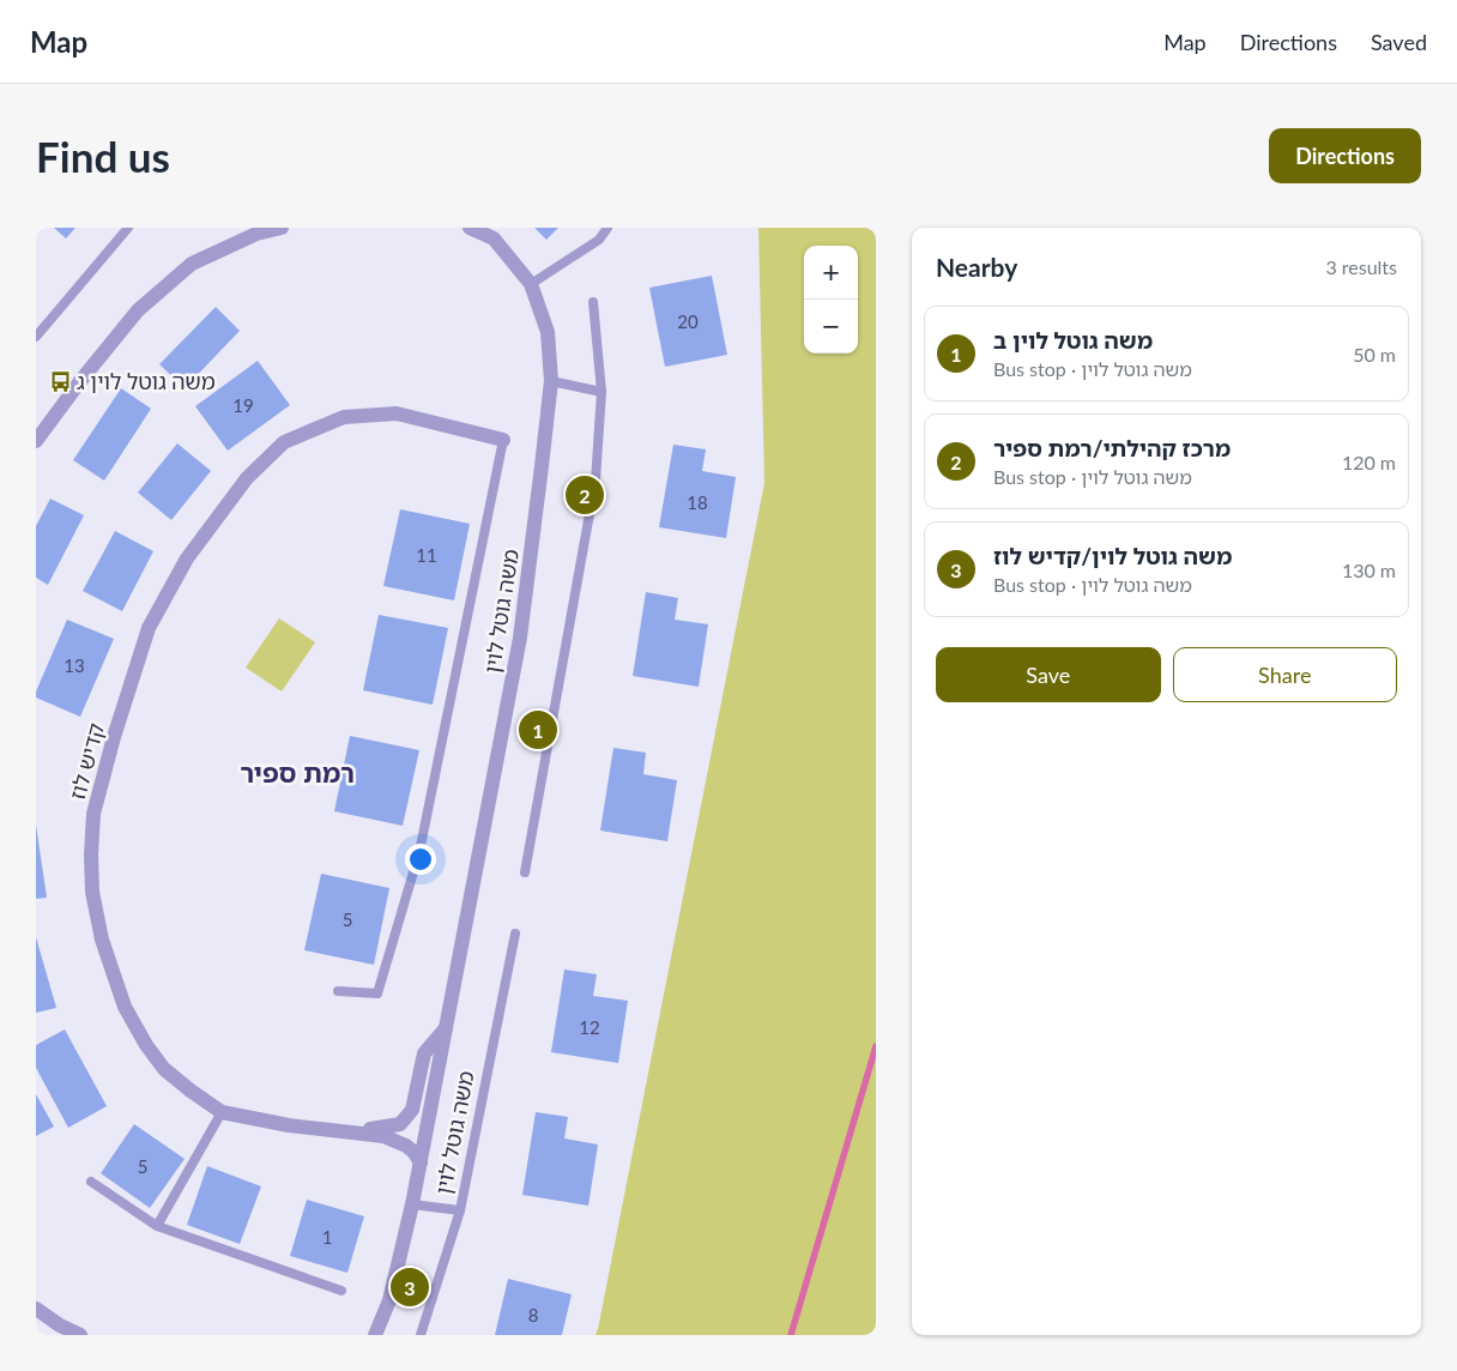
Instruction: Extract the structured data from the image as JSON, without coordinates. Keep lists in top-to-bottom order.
{
  "streets": {
    "street": ["משה גוטל לוין", "קדיש לוז"]
  },
  "crossings": [
    ["משה גוטל לוין", "קדיש לוז"]
  ],
  "districts": ["רמת ספיר"],
  "places": {
    "bus stop": ["משה גוטל לוין ג"]
  },
  "house_numbers": [
    "20",
    "19",
    "18",
    "11",
    "13",
    "5",
    "12",
    "5",
    "1",
    "8"
  ],
  "page": {
    "header": "Map",
    "nav": ["Map", "Directions", "Saved"],
    "buttons": [
      "Directions",
      ["Save", "Share"]
    ],
    "title": "Find us",
    "heading": ["Nearby", "3 results"],
    "map_buttons": ["+", "−"],
    "list": [
      {
        "mark": "1",
        "name": "משה גוטל לוין ב",
        "note": "Bus stop · משה גוטל לוין",
        "value": "50 m"
      },
      {
        "mark": "2",
        "name": "מרכז קהילתי/רמת ספיר",
        "note": "Bus stop · משה גוטל לוין",
        "value": "120 m"
      },
      {
        "mark": "3",
        "name": "משה גוטל לוין/קדיש לוז",
        "note": "Bus stop · משה גוטל לוין",
        "value": "130 m"
      }
    ],
    "pins": ["2", "1", "3"]
  }
}
